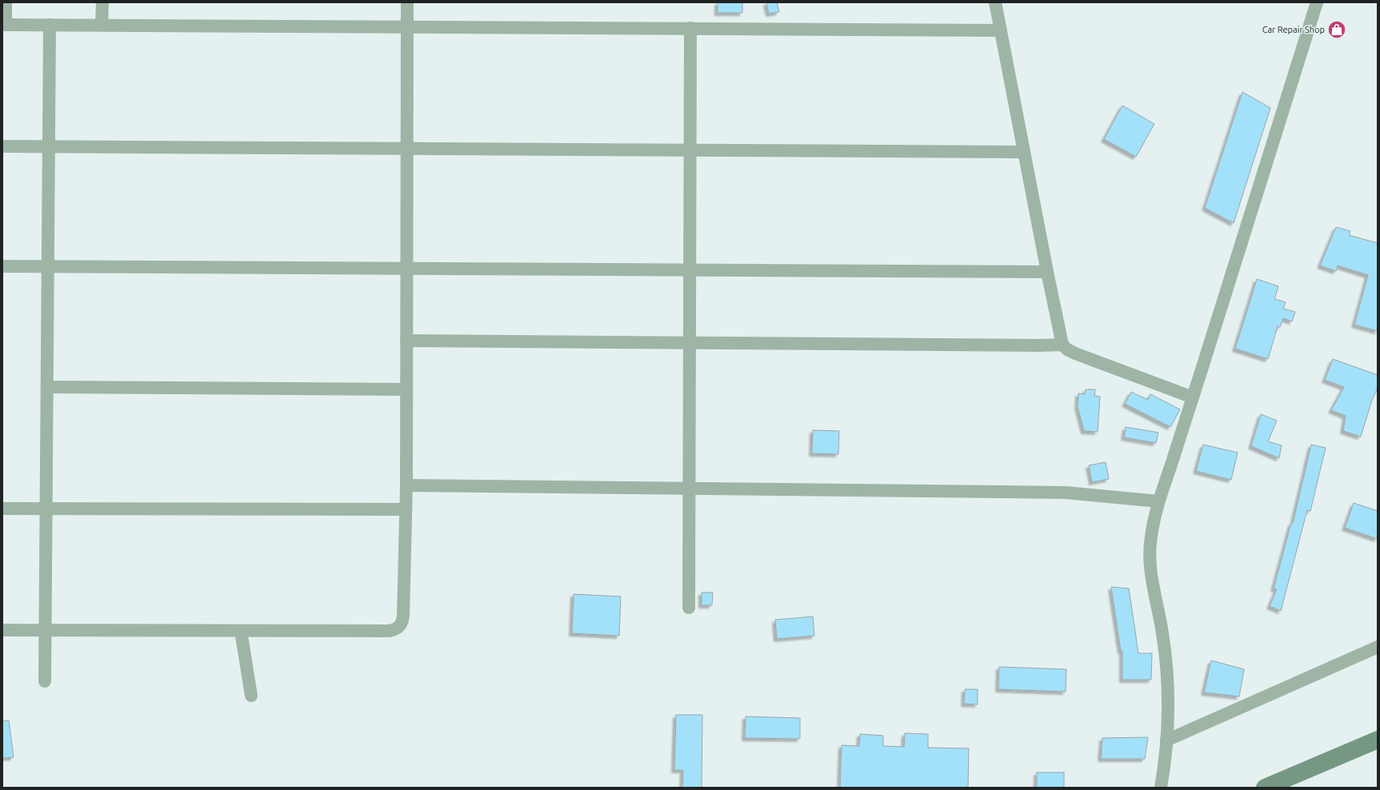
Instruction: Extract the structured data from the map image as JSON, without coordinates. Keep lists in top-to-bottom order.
{
  "places": {
    "shop": ["Car Repair Shop"]
  }
}
